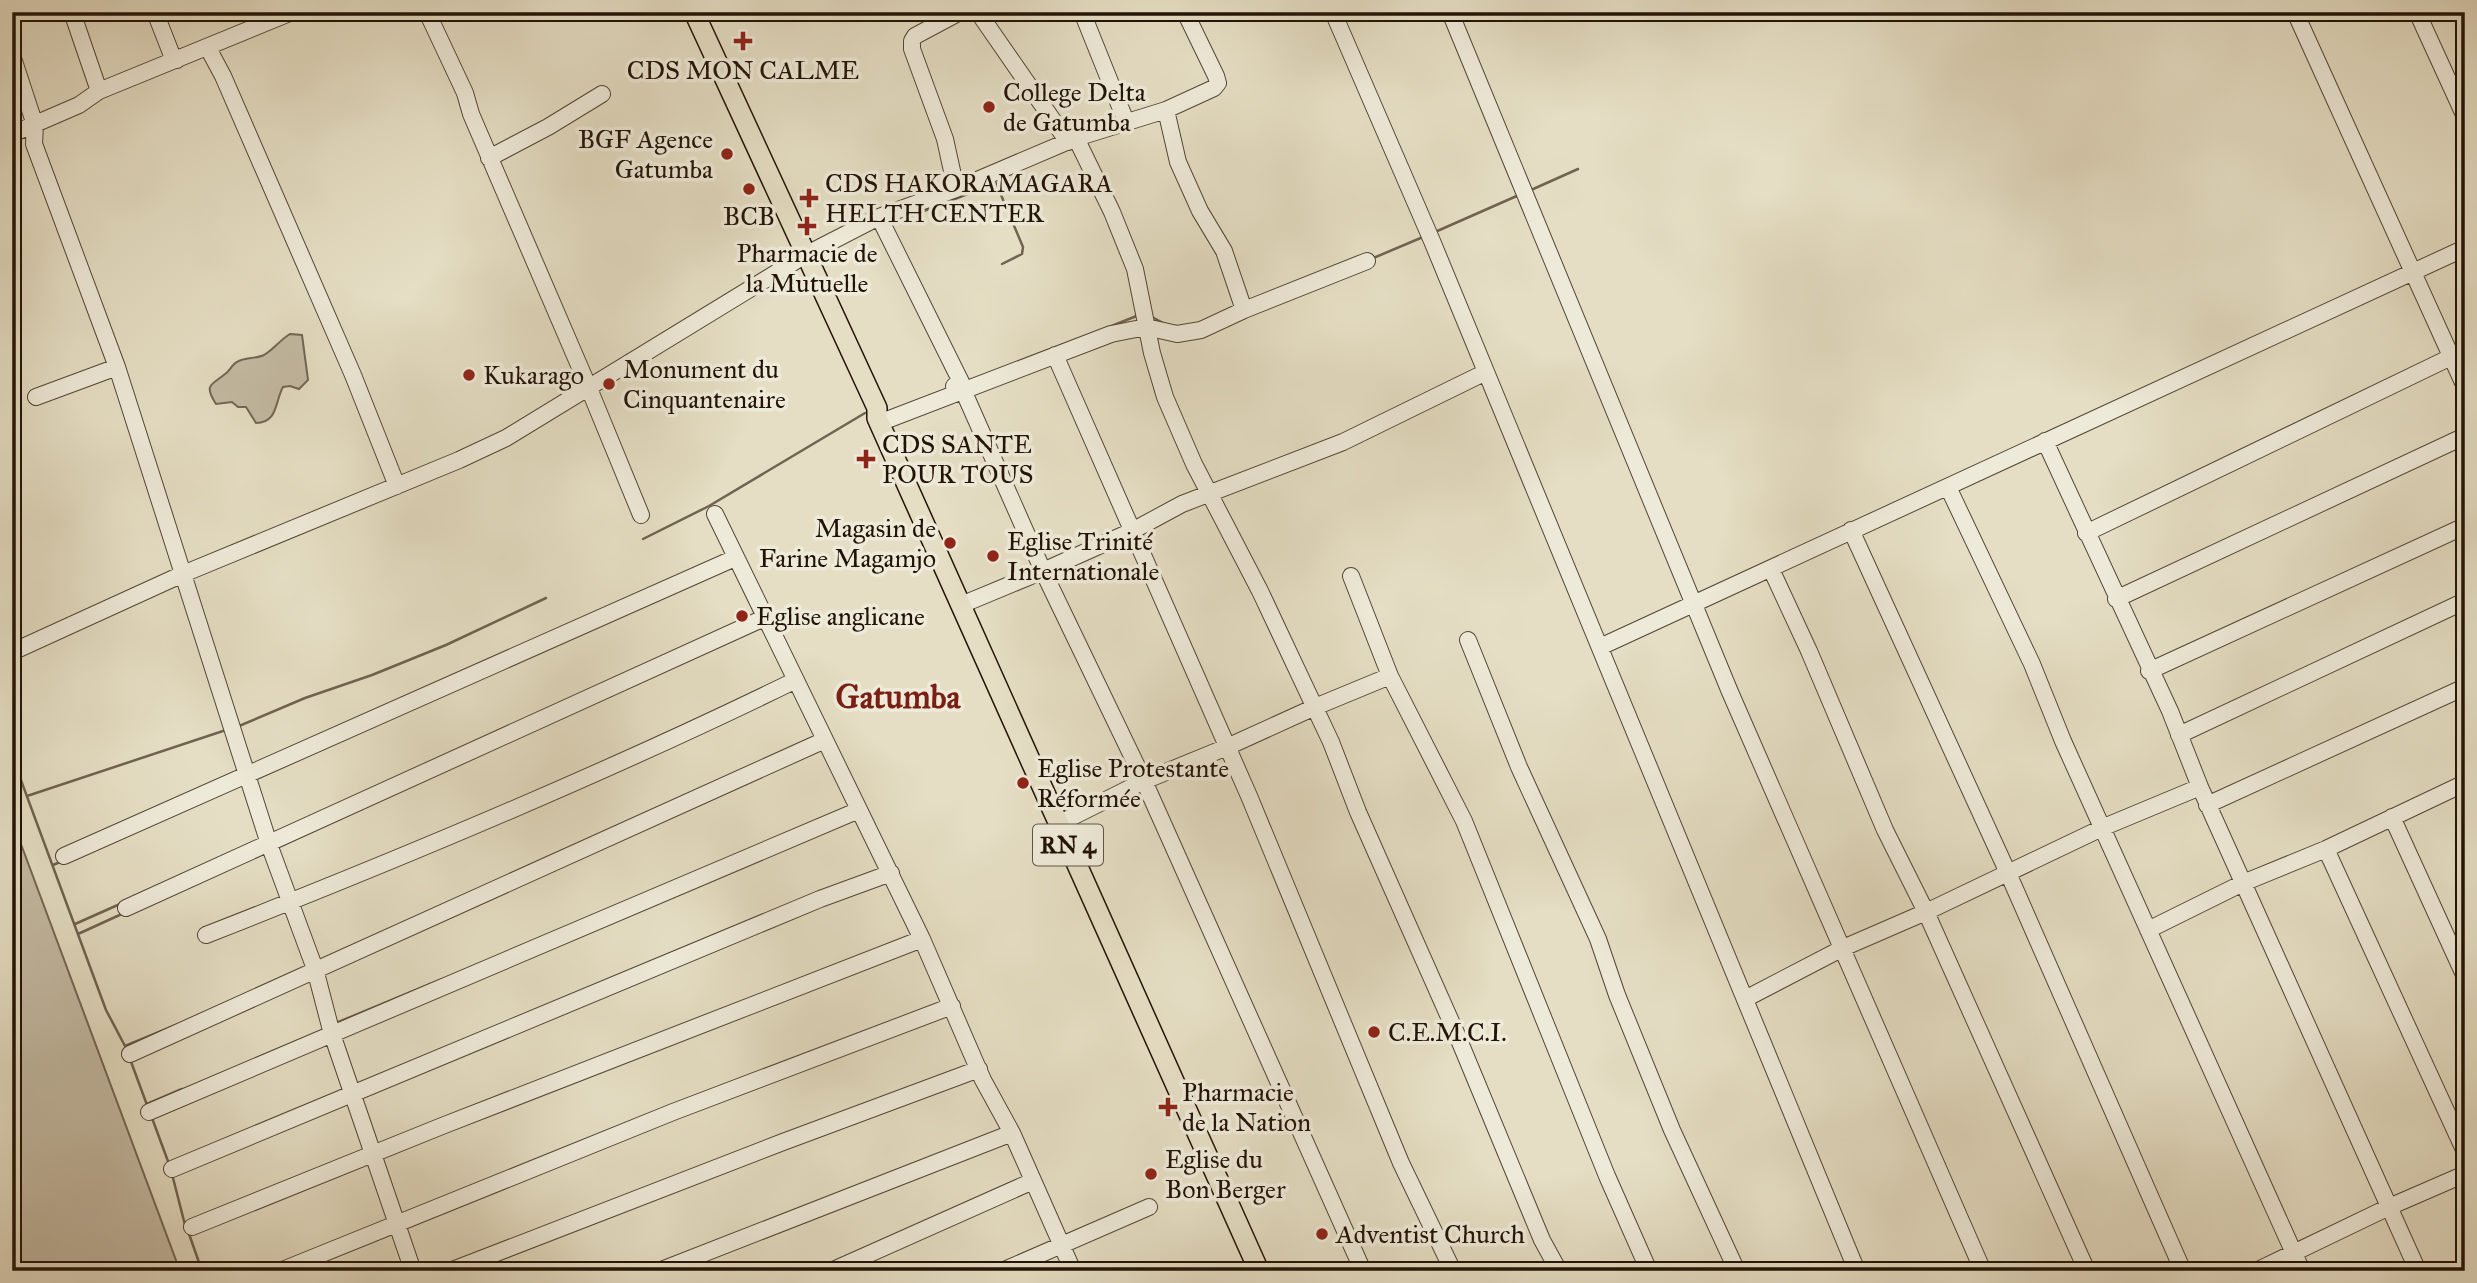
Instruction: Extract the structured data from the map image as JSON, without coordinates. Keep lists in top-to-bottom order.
{
  "streets": {
    "main road": ["RN 4"]
  },
  "districts": ["Gatumba"],
  "places": {
    "health": [
      "CDS MON CALME",
      "CDS HAKORAMAGARA HELTH CENTER",
      "Pharmacie de la Mutuelle",
      "CDS SANTE POUR TOUS",
      "Pharmacie de la Nation"
    ],
    "other": [
      "College Delta de Gatumba",
      "BGF Agence Gatumba",
      "BCB",
      "Kukarago",
      "Monument du Cinquantenaire",
      "Magasin de Farine Magamjo",
      "Eglise Trinité Internationale",
      "Eglise anglicane",
      "Eglise Protestante Réformée",
      "C.E.M.C.I.",
      "Eglise du Bon Berger",
      "Adventist Church"
    ]
  }
}
